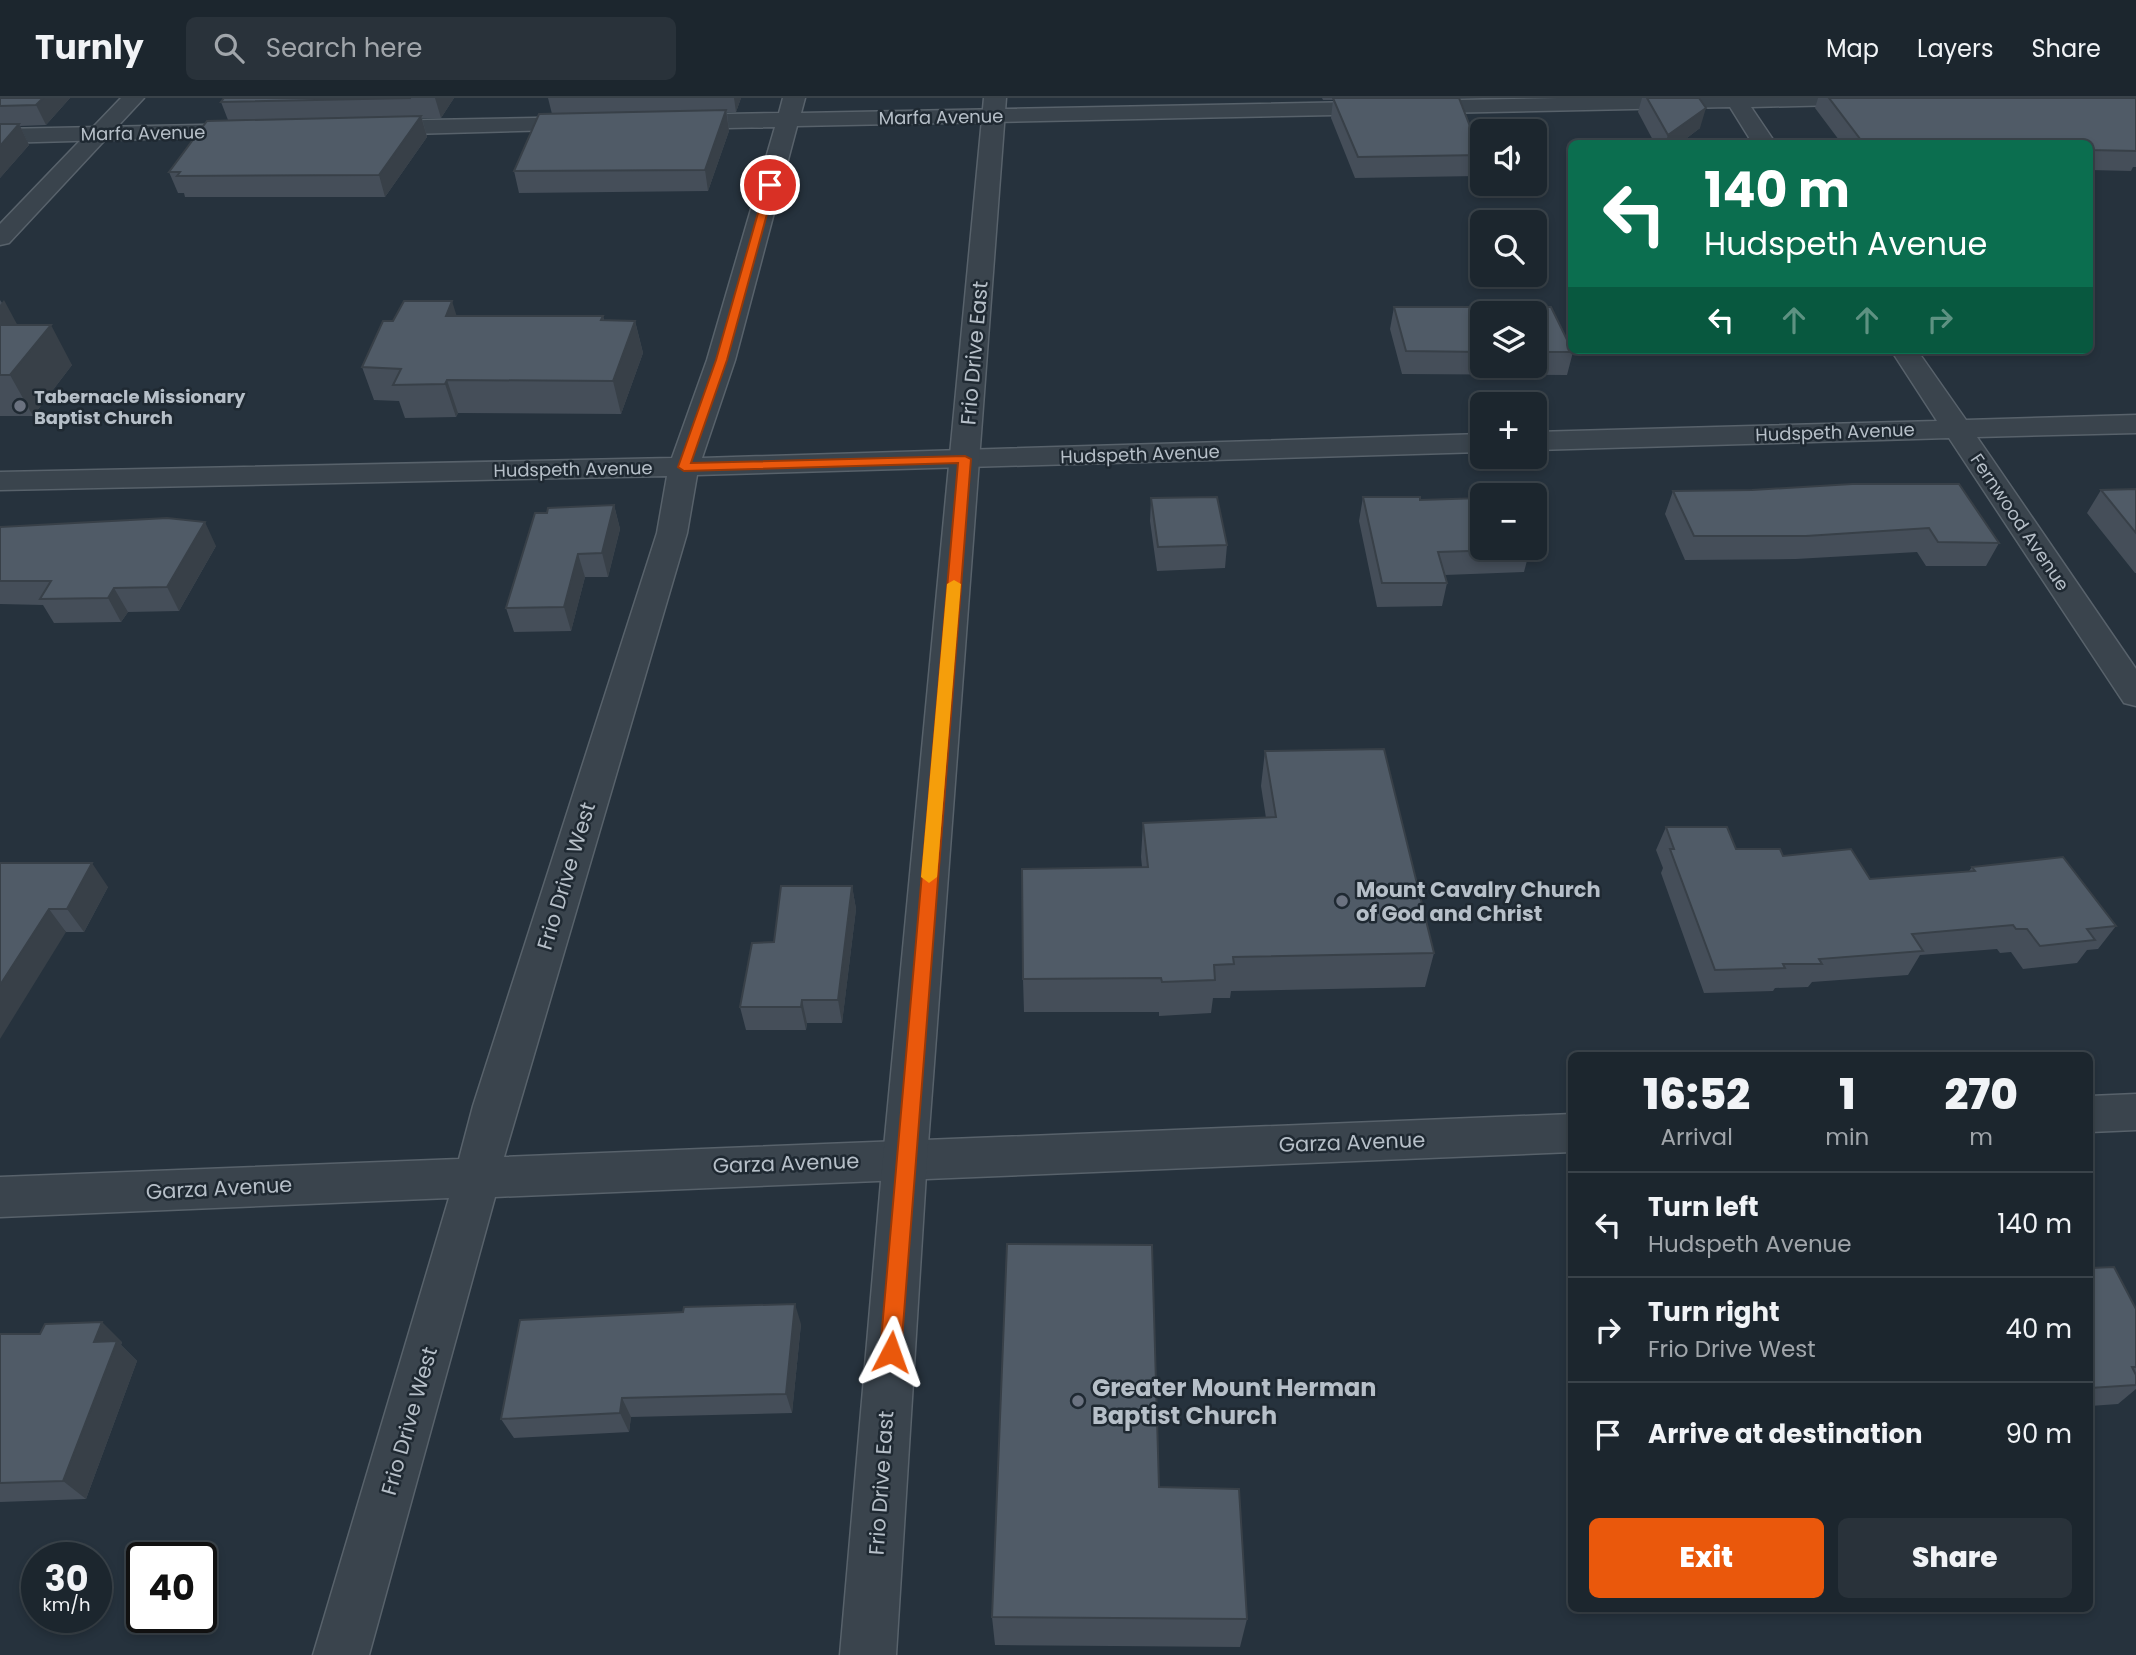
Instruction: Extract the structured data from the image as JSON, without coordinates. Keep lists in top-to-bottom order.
{
  "streets": {
    "street": [
      "Marfa Avenue",
      "Frio Drive East",
      "Hudspeth Avenue",
      "Fernwood Avenue",
      "Frio Drive West",
      "Garza Avenue"
    ]
  },
  "crossings": [
    ["Marfa Avenue", "Frio Drive East"],
    ["Marfa Avenue", "Frio Drive West"],
    ["Frio Drive East", "Hudspeth Avenue"],
    ["Frio Drive East", "Garza Avenue"],
    ["Hudspeth Avenue", "Fernwood Avenue"],
    ["Hudspeth Avenue", "Frio Drive West"],
    ["Frio Drive West", "Garza Avenue"]
  ],
  "places": ["Tabernacle Missionary Baptist Church", "Mount Cavalry Church of God and Christ", "Greater Mount Herman Baptist Church"],
  "page": {
    "header": "Turnly",
    "search": "Search here",
    "nav": ["Map", "Layers", "Share"],
    "map_buttons": ["+", "−"],
    "turn": ["140 m", "Hudspeth Avenue"],
    "eta": [
      "16:52",
      "Arrival",
      "1",
      "min",
      "270",
      "m"
    ],
    "list": [
      {
        "name": "Turn left",
        "note": "Hudspeth Avenue",
        "value": "140 m"
      },
      {
        "name": "Turn right",
        "note": "Frio Drive West",
        "value": "40 m"
      },
      {
        "name": "Arrive at destination",
        "value": "90 m"
      }
    ],
    "buttons": ["Exit", "Share"],
    "speed": "30 km/h",
    "limit": "40"
  }
}
